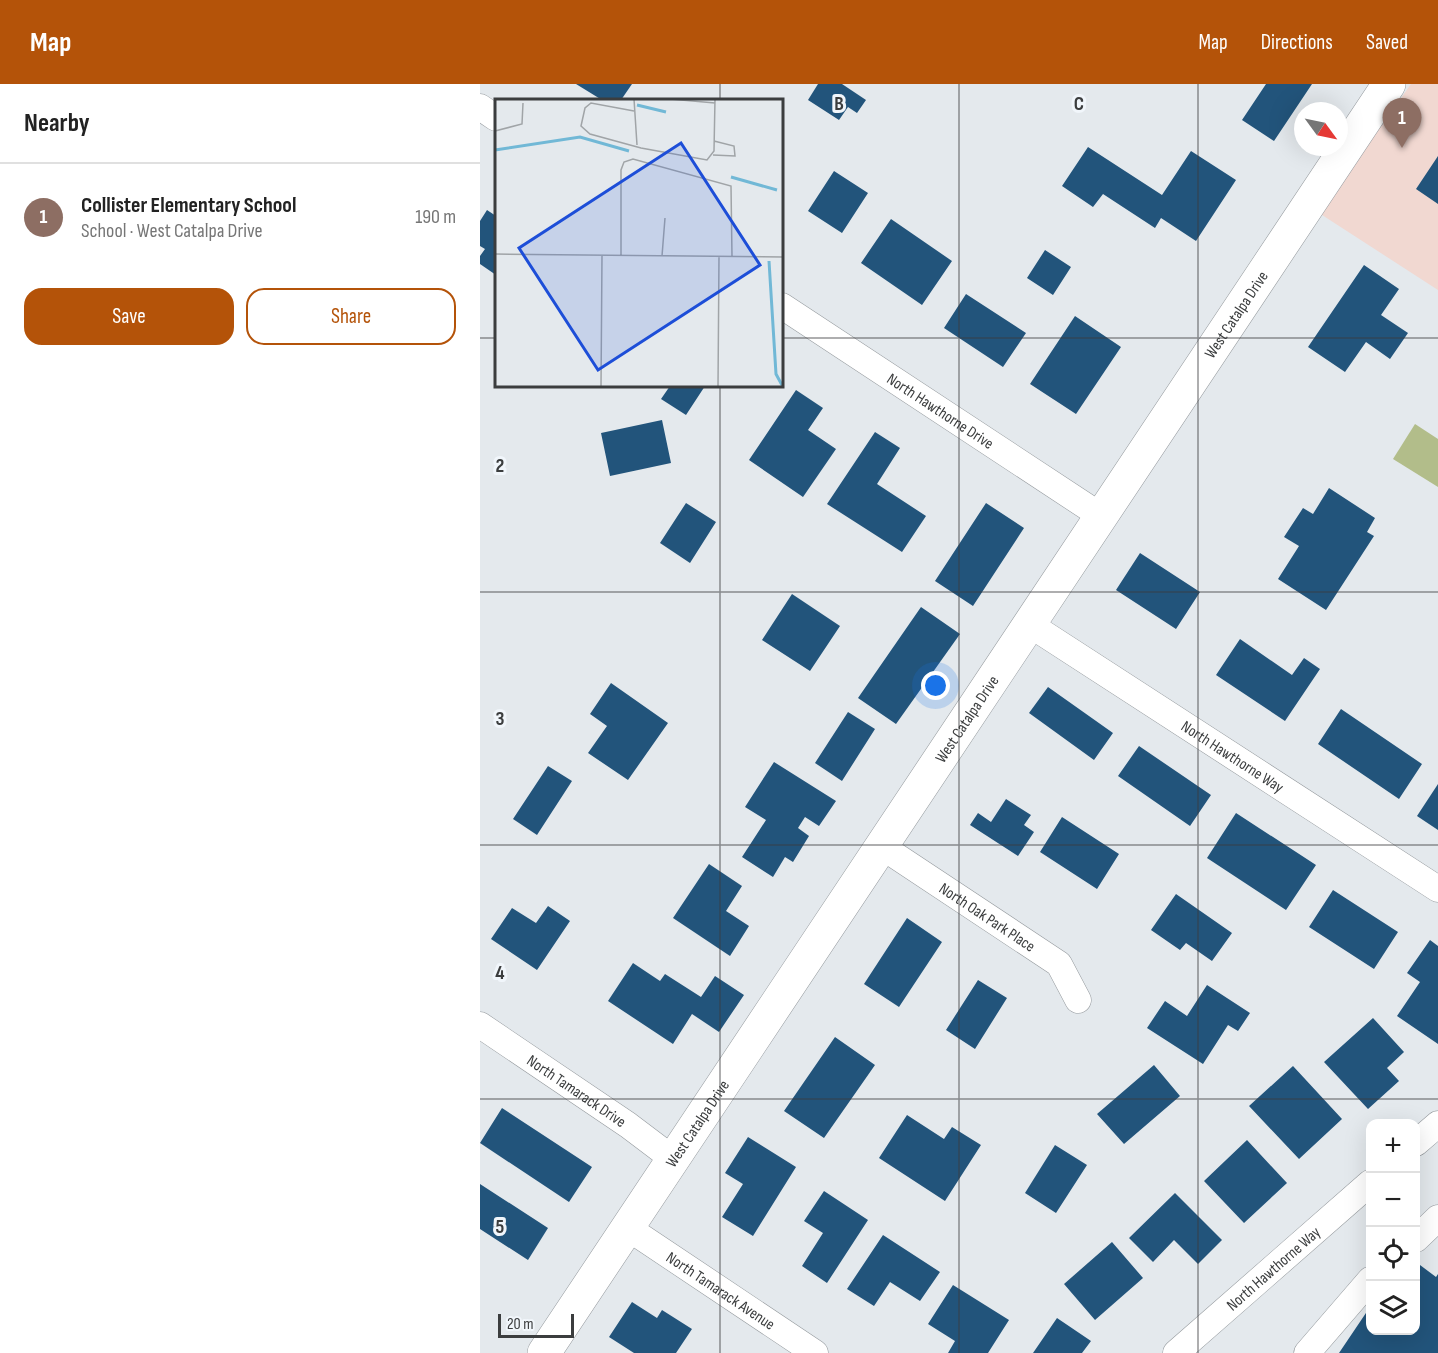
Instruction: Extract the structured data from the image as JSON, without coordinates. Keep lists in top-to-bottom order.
{
  "streets": {
    "street": [
      "West Catalpa Drive",
      "North Hawthorne Drive",
      "North Hawthorne Way",
      "North Oak Park Place",
      "North Tamarack Drive",
      "North Tamarack Avenue"
    ]
  },
  "crossings": [
    ["West Catalpa Drive", "North Hawthorne Drive"],
    ["West Catalpa Drive", "North Hawthorne Way"],
    ["West Catalpa Drive", "North Oak Park Place"],
    ["West Catalpa Drive", "North Tamarack Drive"],
    ["West Catalpa Drive", "North Tamarack Avenue"]
  ],
  "scale_bar": "20 m",
  "north": "bottom right",
  "page": {
    "header": "Map",
    "nav": ["Map", "Directions", "Saved"],
    "heading": "Nearby",
    "pins": "1",
    "list": [
      {
        "mark": "1",
        "name": "Collister Elementary School",
        "note": "School · West Catalpa Drive",
        "value": "190 m"
      }
    ],
    "buttons": ["Save", "Share"],
    "map_buttons": ["+", "−"],
    "scale": "20 m"
  },
  "grid": {
    "columns": ["B", "C"],
    "rows": [
      "2",
      "3",
      "4",
      "5"
    ]
  }
}
